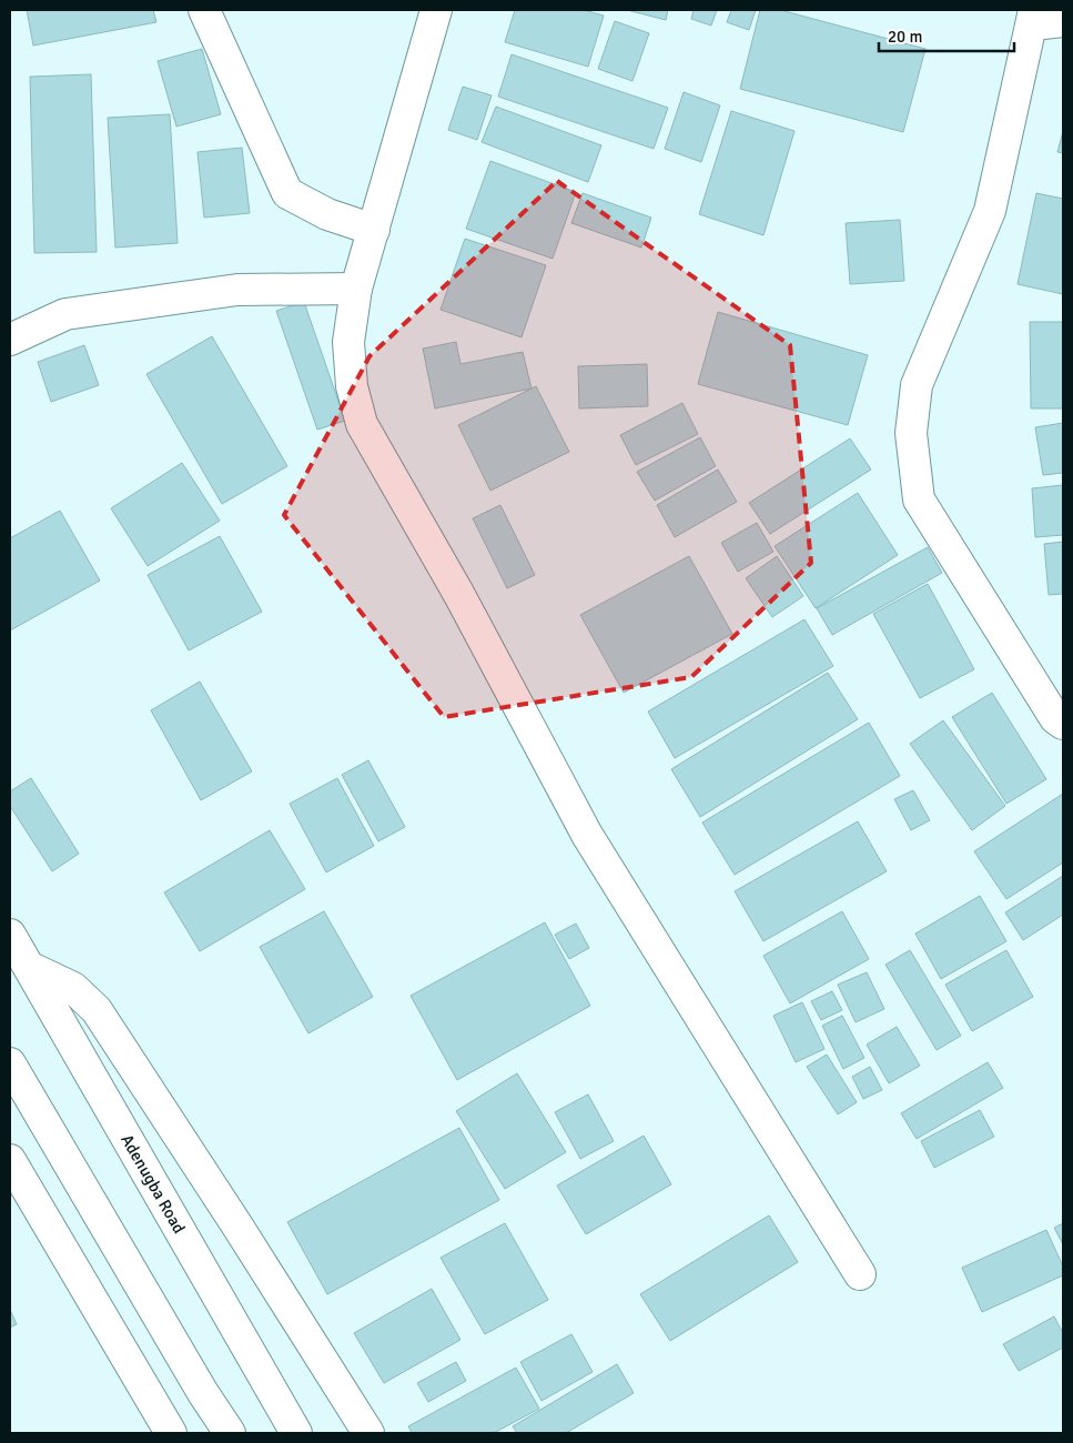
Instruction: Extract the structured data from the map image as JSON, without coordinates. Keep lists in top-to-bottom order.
{
  "streets": {
    "street": ["Adenugba Road"]
  },
  "scale_bar": "20 m"
}
